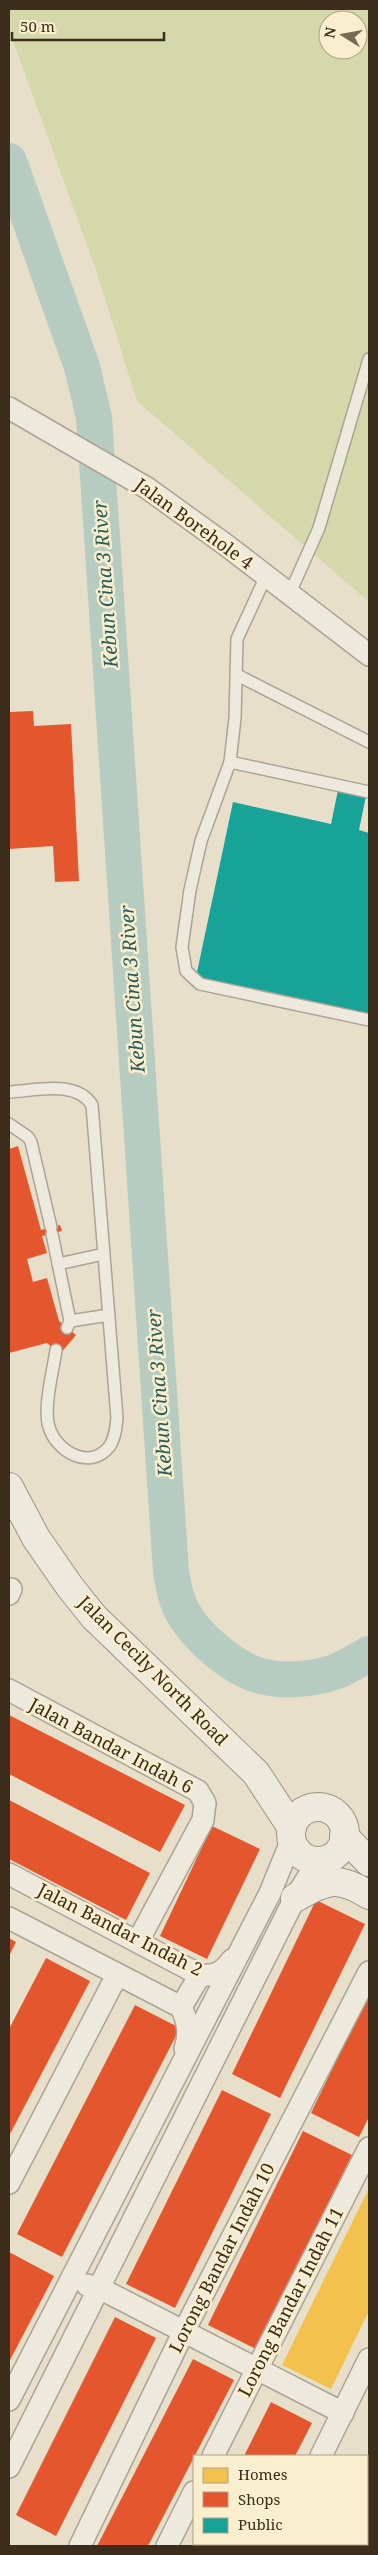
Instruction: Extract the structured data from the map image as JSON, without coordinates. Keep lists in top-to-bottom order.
{
  "streets": {
    "main road": ["Jalan Cecily North Road"],
    "street": [
      "Jalan Borehole 4",
      "Jalan Bandar Indah 6",
      "Jalan Bandar Indah 2",
      "Lorong Bandar Indah 10",
      "Lorong Bandar Indah 11"
    ]
  },
  "crossings": [
    ["Jalan Bandar Indah 6", "Jalan Bandar Indah 2"]
  ],
  "water": ["Kebun Cina 3 River"],
  "legend": ["Homes", "Shops", "Public"],
  "scale_bar": "50 m",
  "north": "left"
}
